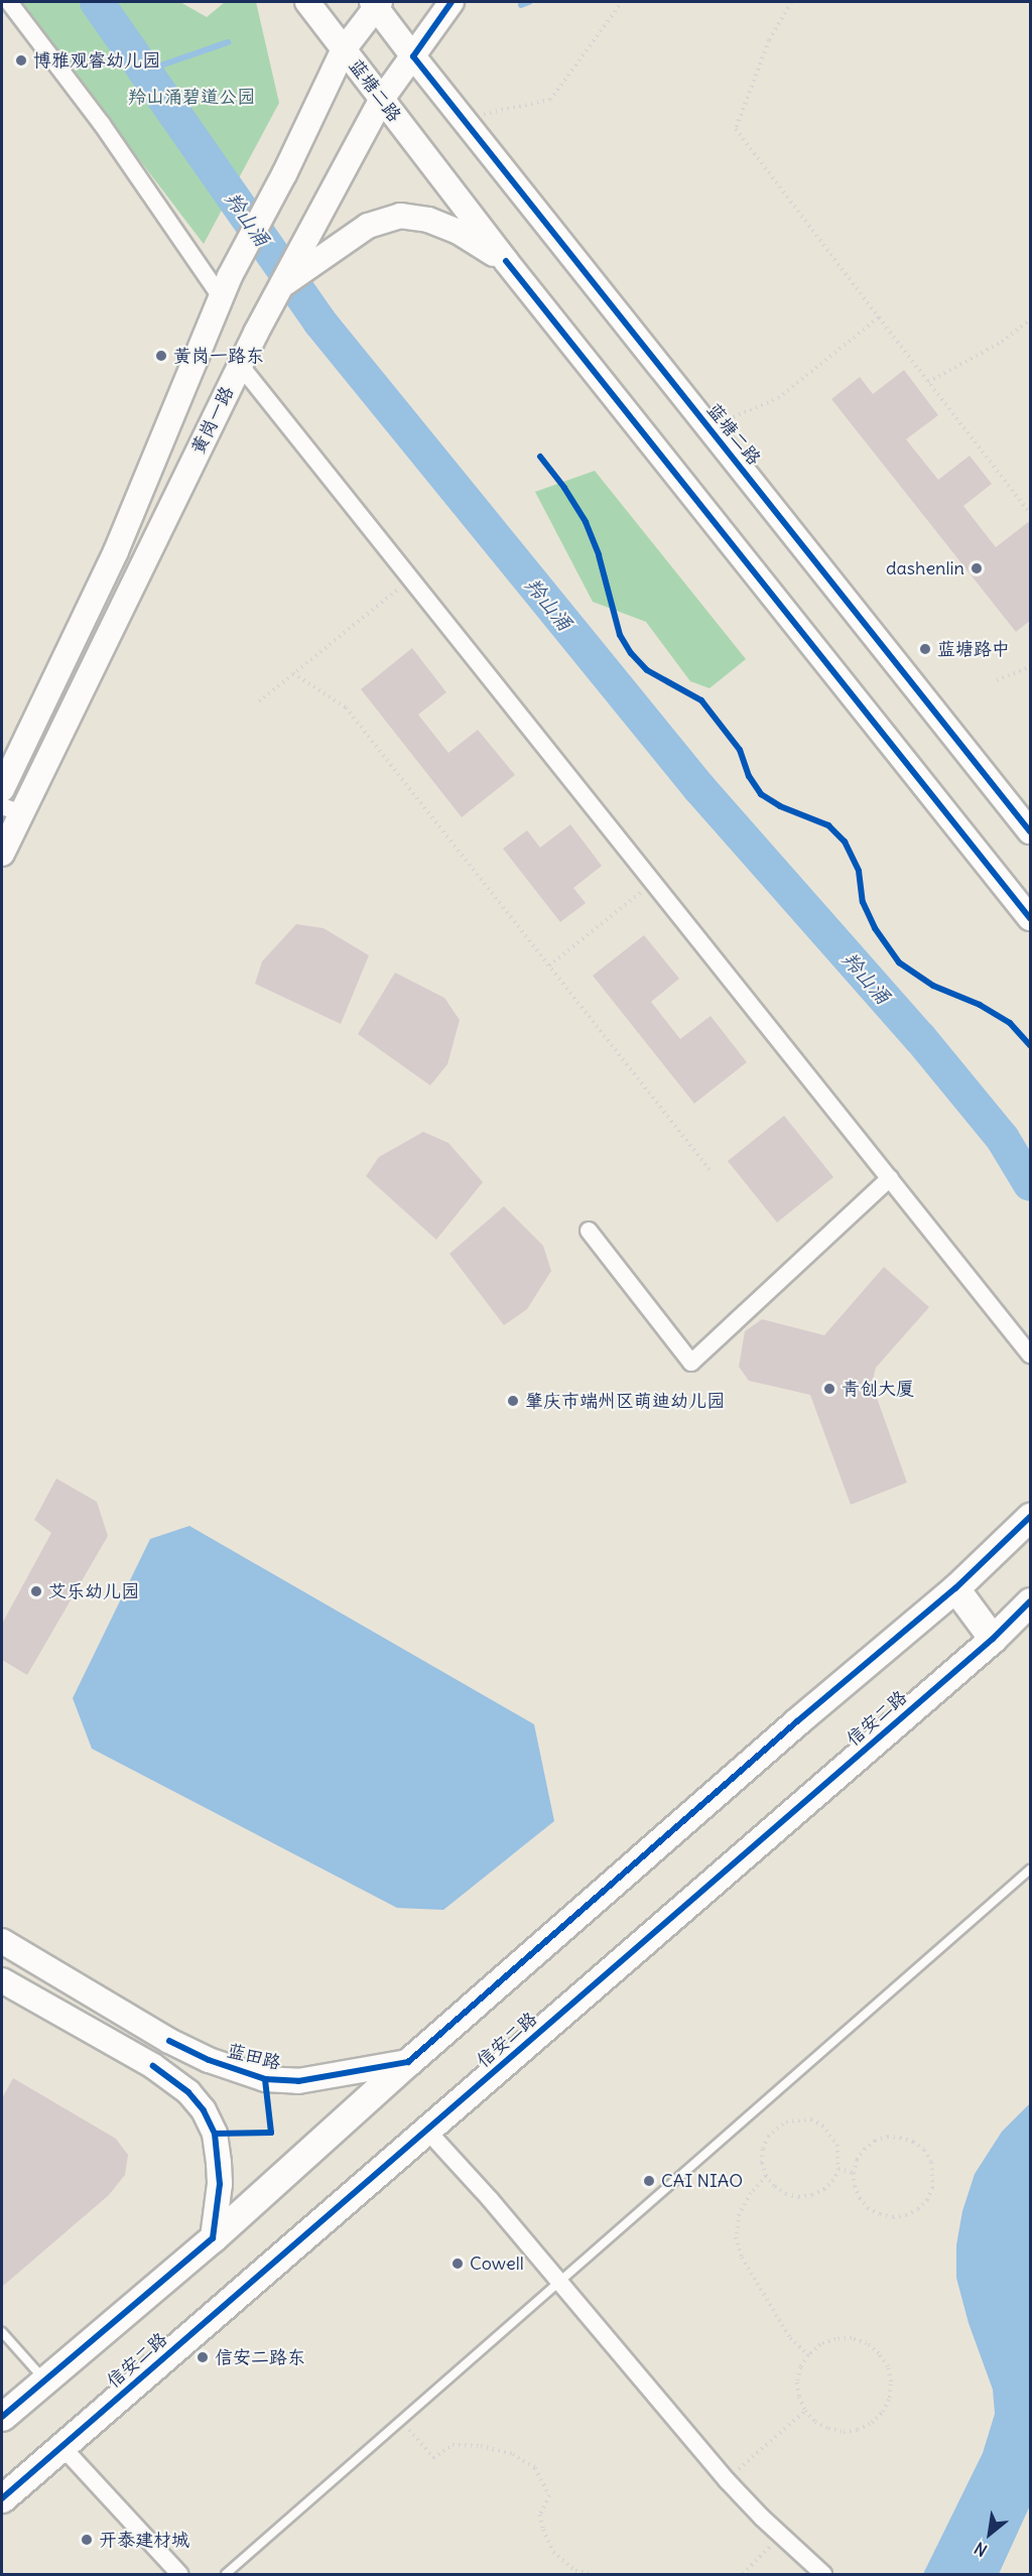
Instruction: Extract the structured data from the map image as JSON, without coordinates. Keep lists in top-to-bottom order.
{
  "streets": {
    "main road": [
      "蓝塘二路",
      "黄岗一路",
      "信安二路",
      "蓝田路"
    ]
  },
  "crossings": [
    ["蓝塘二路", "黄岗一路"]
  ],
  "water": ["羚山涌"],
  "parks": ["羚山涌碧道公园"],
  "places": [
    "博雅观睿幼儿园",
    "黄岗一路东",
    "dashenlin",
    "蓝塘路中",
    "青创大厦",
    "肇庆市端州区萌迪幼儿园",
    "艾乐幼儿园",
    "CAI NIAO",
    "Cowell",
    "信安二路东",
    "开泰建材城"
  ],
  "north": "bottom left"
}
